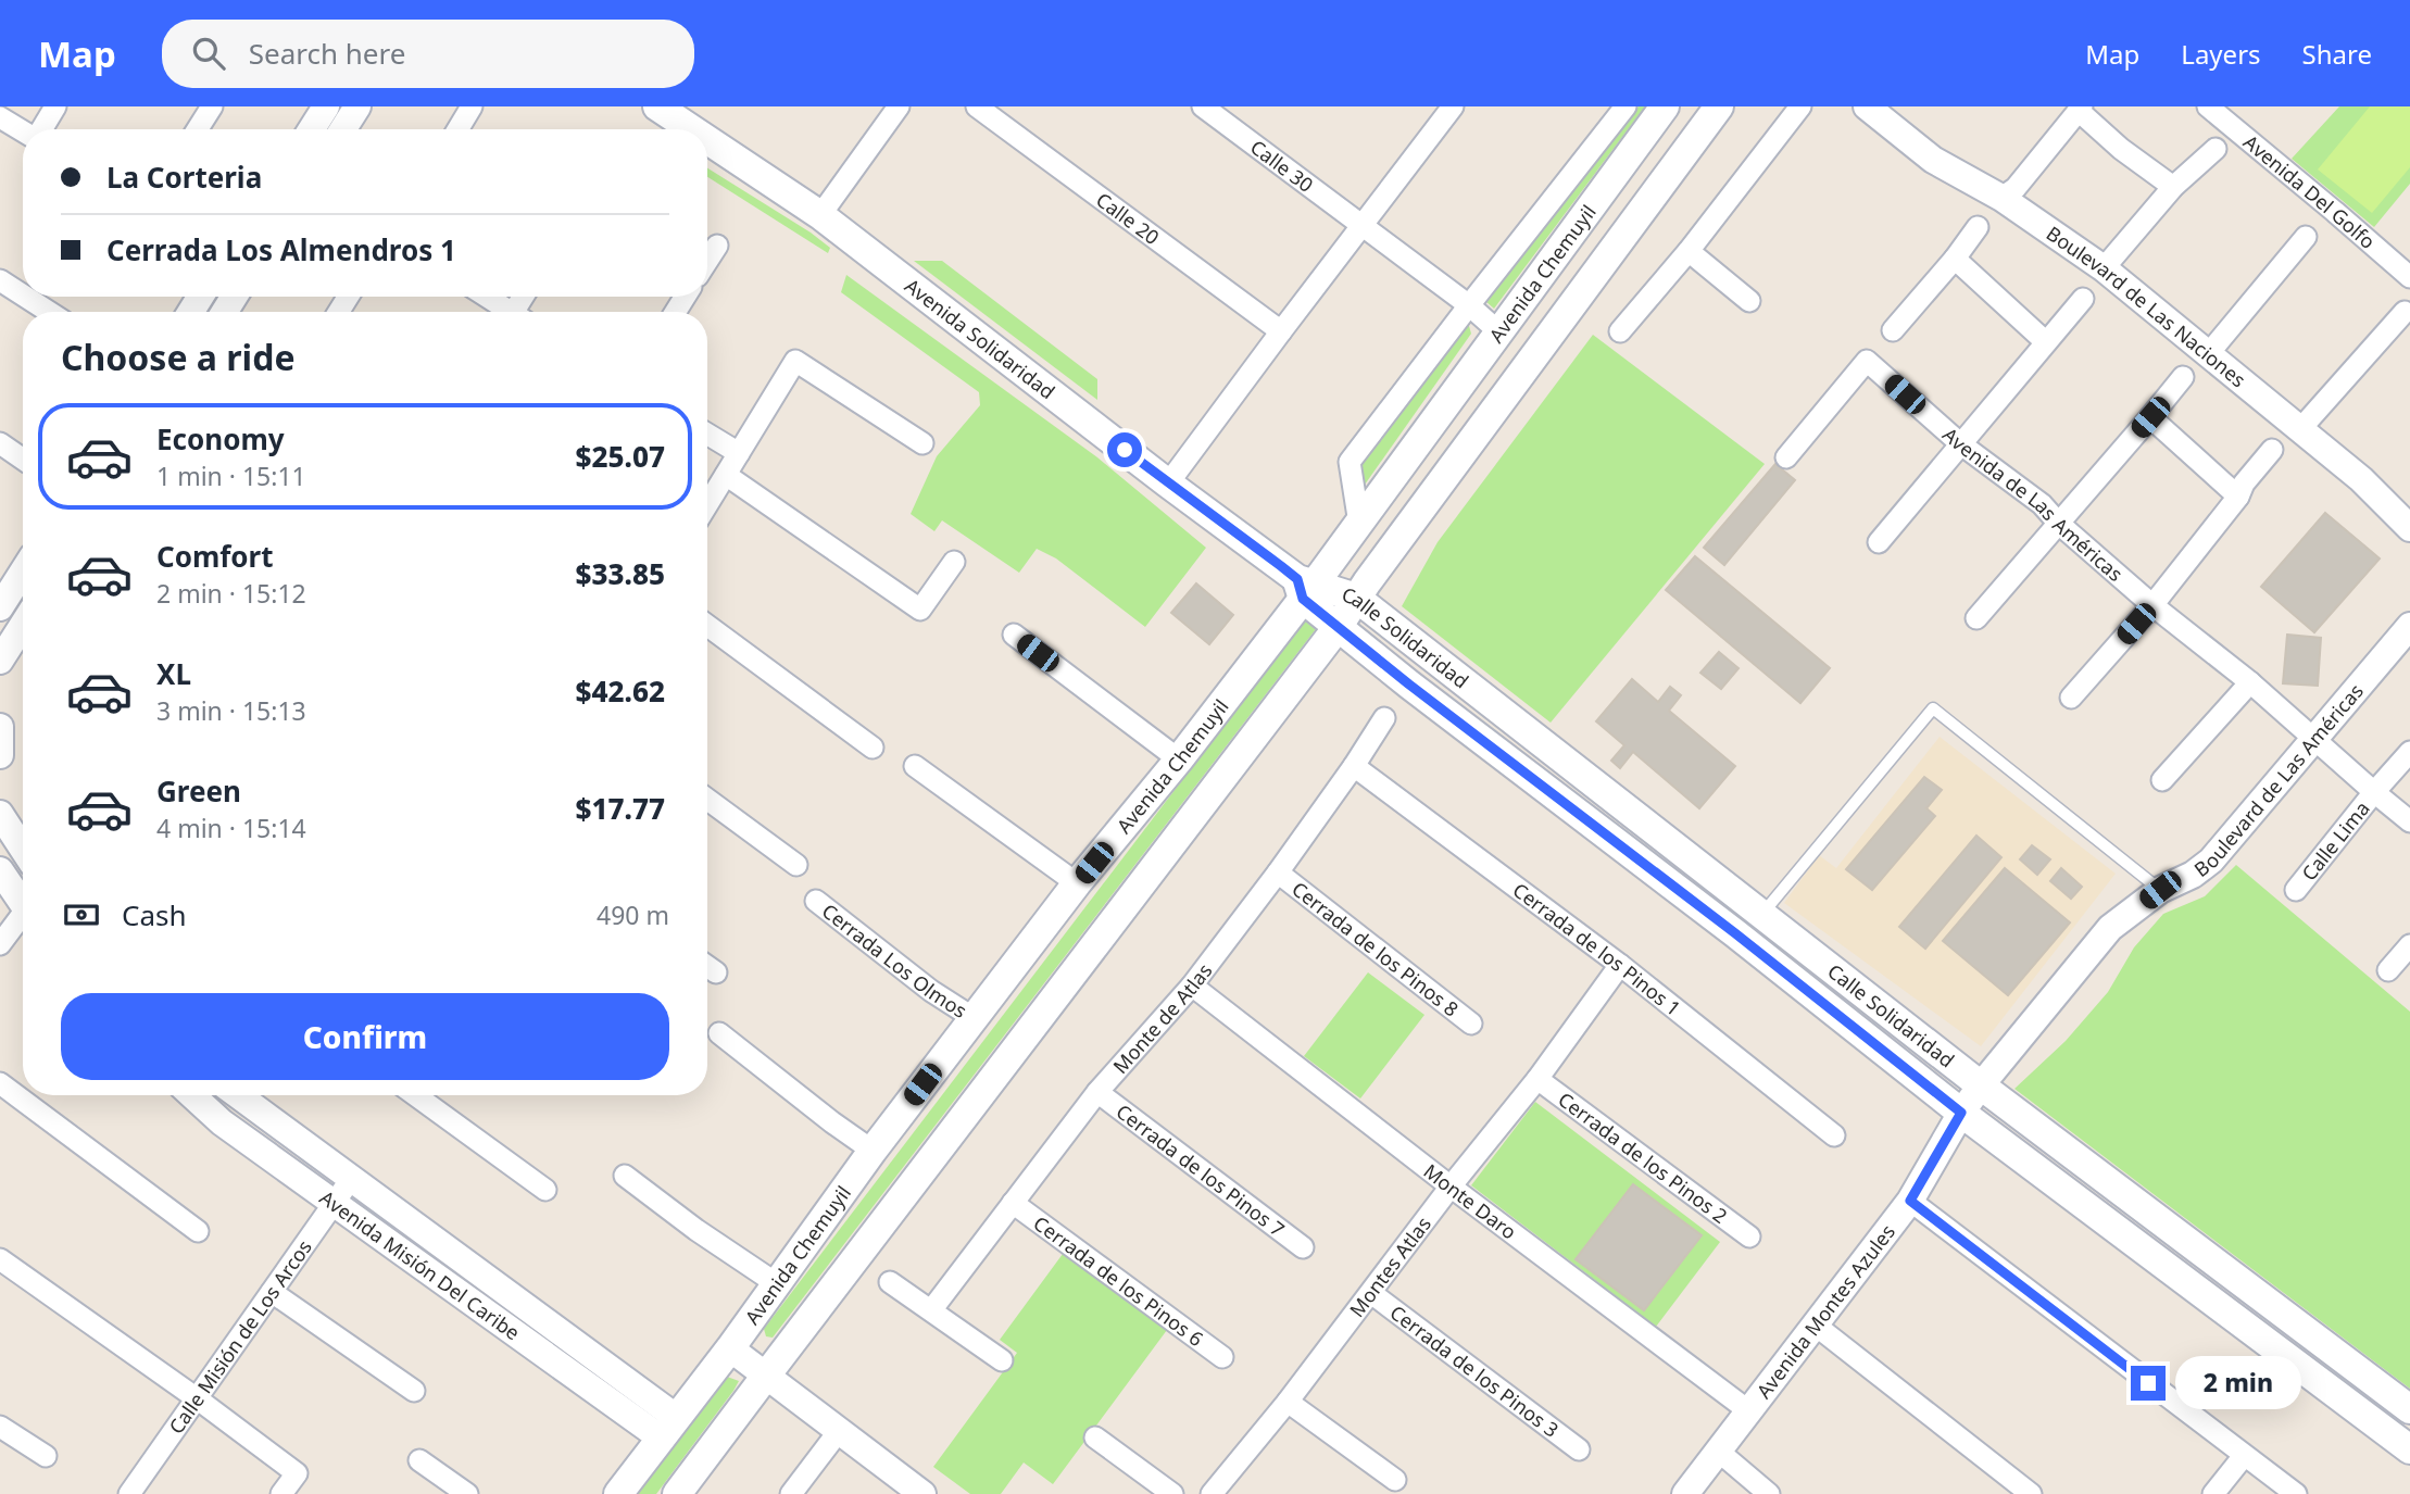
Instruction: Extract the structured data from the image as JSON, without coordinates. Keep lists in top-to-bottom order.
{
  "streets": {
    "main road": ["Avenida Chemuyil", "Avenida Solidaridad", "Calle Solidaridad"],
    "street": [
      "Calle 30",
      "Avenida Del Golfo",
      "Calle 20",
      "Boulevard de Las Naciones",
      "Avenida de Las Américas",
      "Boulevard de Las Américas",
      "Calle Lima",
      "Cerrada de los Pinos 8",
      "Cerrada de los Pinos 1",
      "Cerrada Los Olmos",
      "Monte de Atlas",
      "Cerrada de los Pinos 2",
      "Cerrada de los Pinos 7",
      "Monte Daro",
      "Avenida Misión Del Caribe",
      "Montes Atlas",
      "Cerrada de los Pinos 6",
      "Avenida Montes Azules",
      "Calle Misión de Los Arcos",
      "Cerrada de los Pinos 3"
    ]
  },
  "crossings": [
    ["Calle 30", "Avenida Chemuyil"],
    ["Avenida Chemuyil", "Avenida Solidaridad"],
    ["Avenida Chemuyil", "Calle Solidaridad"],
    ["Avenida Chemuyil", "Cerrada Los Olmos"],
    ["Avenida Chemuyil", "Avenida Misión Del Caribe"],
    ["Avenida Solidaridad", "Calle Solidaridad"],
    ["Avenida de Las Américas", "Boulevard de Las Américas"],
    ["Avenida de Las Américas", "Calle Lima"],
    ["Calle Solidaridad", "Boulevard de Las Américas"],
    ["Calle Solidaridad", "Avenida Montes Azules"],
    ["Boulevard de Las Américas", "Avenida Montes Azules"],
    ["Cerrada de los Pinos 8", "Monte de Atlas"],
    ["Cerrada de los Pinos 1", "Monte de Atlas"],
    ["Cerrada de los Pinos 1", "Montes Atlas"],
    ["Monte de Atlas", "Cerrada de los Pinos 7"],
    ["Monte de Atlas", "Monte Daro"],
    ["Monte de Atlas", "Cerrada de los Pinos 6"],
    ["Cerrada de los Pinos 2", "Montes Atlas"],
    ["Monte Daro", "Montes Atlas"],
    ["Monte Daro", "Avenida Montes Azules"],
    ["Avenida Misión Del Caribe", "Calle Misión de Los Arcos"],
    ["Montes Atlas", "Cerrada de los Pinos 3"]
  ],
  "page": {
    "header": "Map",
    "search": "Search here",
    "nav": ["Map", "Layers", "Share"],
    "banner": ["La Corteria", "Cerrada Los Almendros 1"],
    "heading": "Choose a ride",
    "list": [
      {
        "name": "Economy",
        "note": "1 min · 15:11",
        "value": "$25.07"
      },
      {
        "name": "Comfort",
        "note": "2 min · 15:12",
        "value": "$33.85"
      },
      {
        "name": "XL",
        "note": "3 min · 15:13",
        "value": "$42.62"
      },
      {
        "name": "Green",
        "note": "4 min · 15:14",
        "value": "$17.77"
      }
    ],
    "pay": ["Cash", "490 m"],
    "buttons": "Confirm",
    "bubble": "2 min"
  }
}
